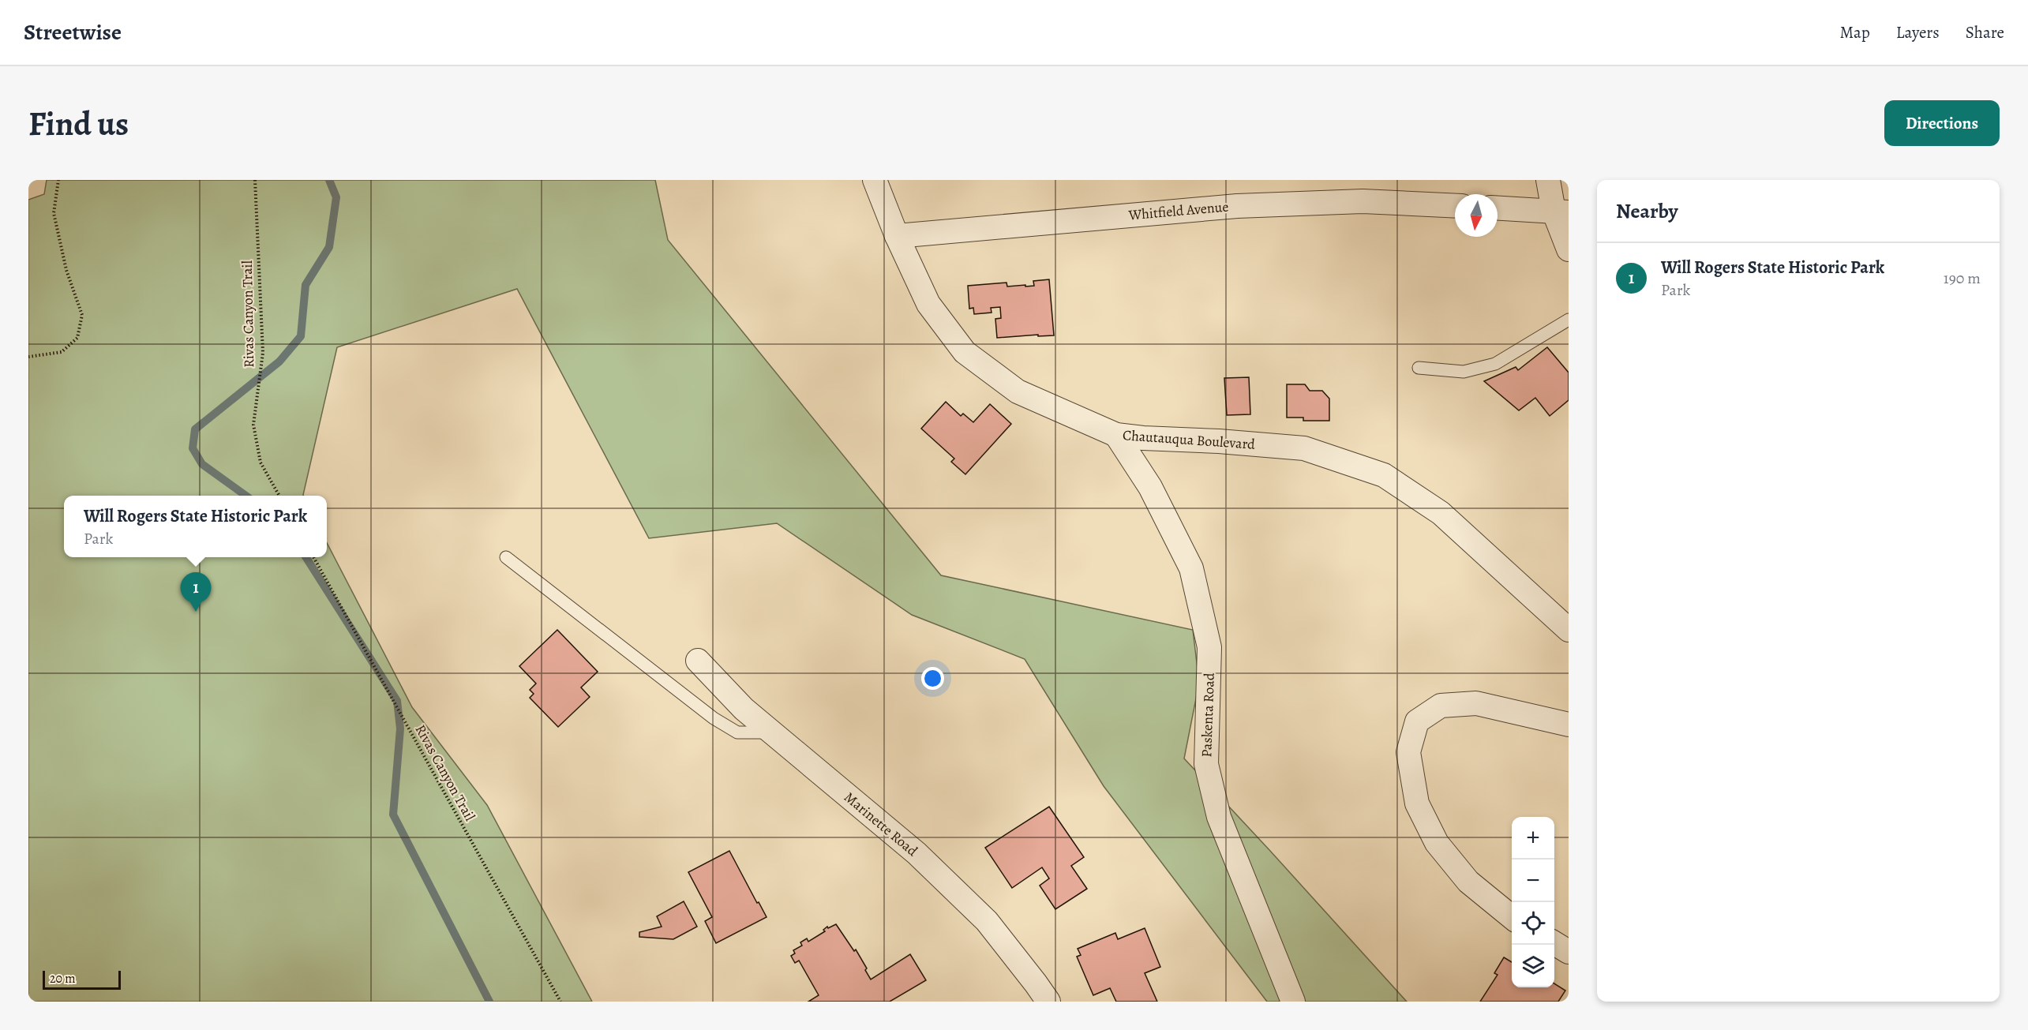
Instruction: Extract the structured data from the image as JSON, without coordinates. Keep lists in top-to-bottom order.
{
  "streets": {
    "street": [
      "Whitfield Avenue",
      "Chautauqua Boulevard",
      "Paskenta Road",
      "Marinette Road"
    ],
    "path": ["Rivas Canyon Trail"]
  },
  "crossings": [
    ["Whitfield Avenue", "Chautauqua Boulevard"],
    ["Chautauqua Boulevard", "Paskenta Road"]
  ],
  "scale_bar": "20 m",
  "north": "bottom",
  "page": {
    "header": "Streetwise",
    "nav": ["Map", "Layers", "Share"],
    "buttons": "Directions",
    "title": "Find us",
    "heading": "Nearby",
    "list": [
      {
        "mark": "1",
        "name": "Will Rogers State Historic Park",
        "note": "Park",
        "value": "190 m"
      }
    ],
    "popup": ["Will Rogers State Historic Park", "Park"],
    "pins": "1",
    "map_buttons": ["+", "−"],
    "scale": "20 m"
  }
}
